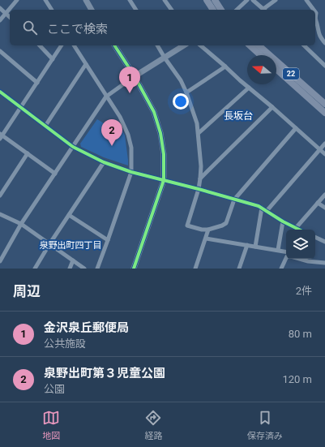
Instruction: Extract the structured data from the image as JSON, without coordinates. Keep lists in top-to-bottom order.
{
  "streets": {
    "main road": ["22"]
  },
  "districts": ["長坂台", "泉野出町四丁目"],
  "north": "left",
  "page": {
    "search": "ここで検索",
    "pins": ["1", "2"],
    "heading": ["周辺", "2件"],
    "list": [
      {
        "mark": "1",
        "name": "金沢泉丘郵便局",
        "note": "公共施設",
        "value": "80 m"
      },
      {
        "mark": "2",
        "name": "泉野出町第３児童公園",
        "note": "公園",
        "value": "120 m"
      }
    ],
    "nav": ["地図", "経路", "保存済み"]
  }
}
